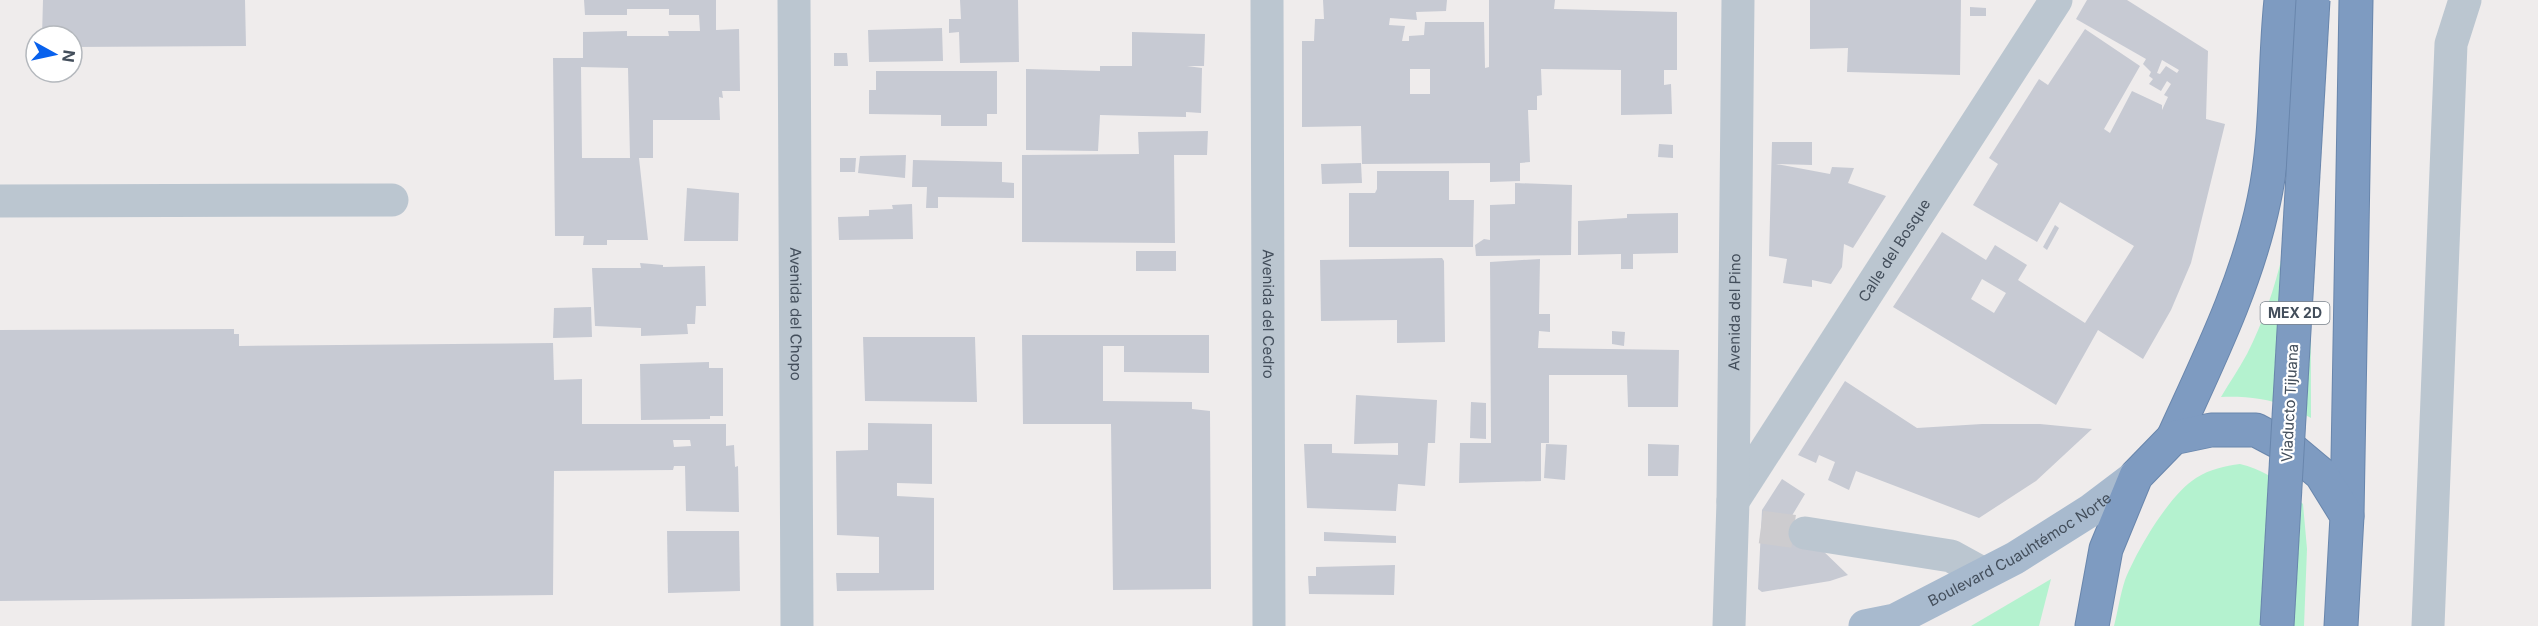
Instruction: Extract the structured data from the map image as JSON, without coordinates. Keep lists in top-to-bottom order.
{
  "streets": {
    "highway": ["MEX 2D", "Viaducto Tijuana"],
    "main road": ["Boulevard Cuauhtémoc Norte"],
    "street": [
      "Calle del Bosque",
      "Avenida del Chopo",
      "Avenida del Cedro",
      "Avenida del Pino"
    ]
  },
  "crossings": [
    ["Calle del Bosque", "Avenida del Pino"]
  ],
  "north": "right"
}
